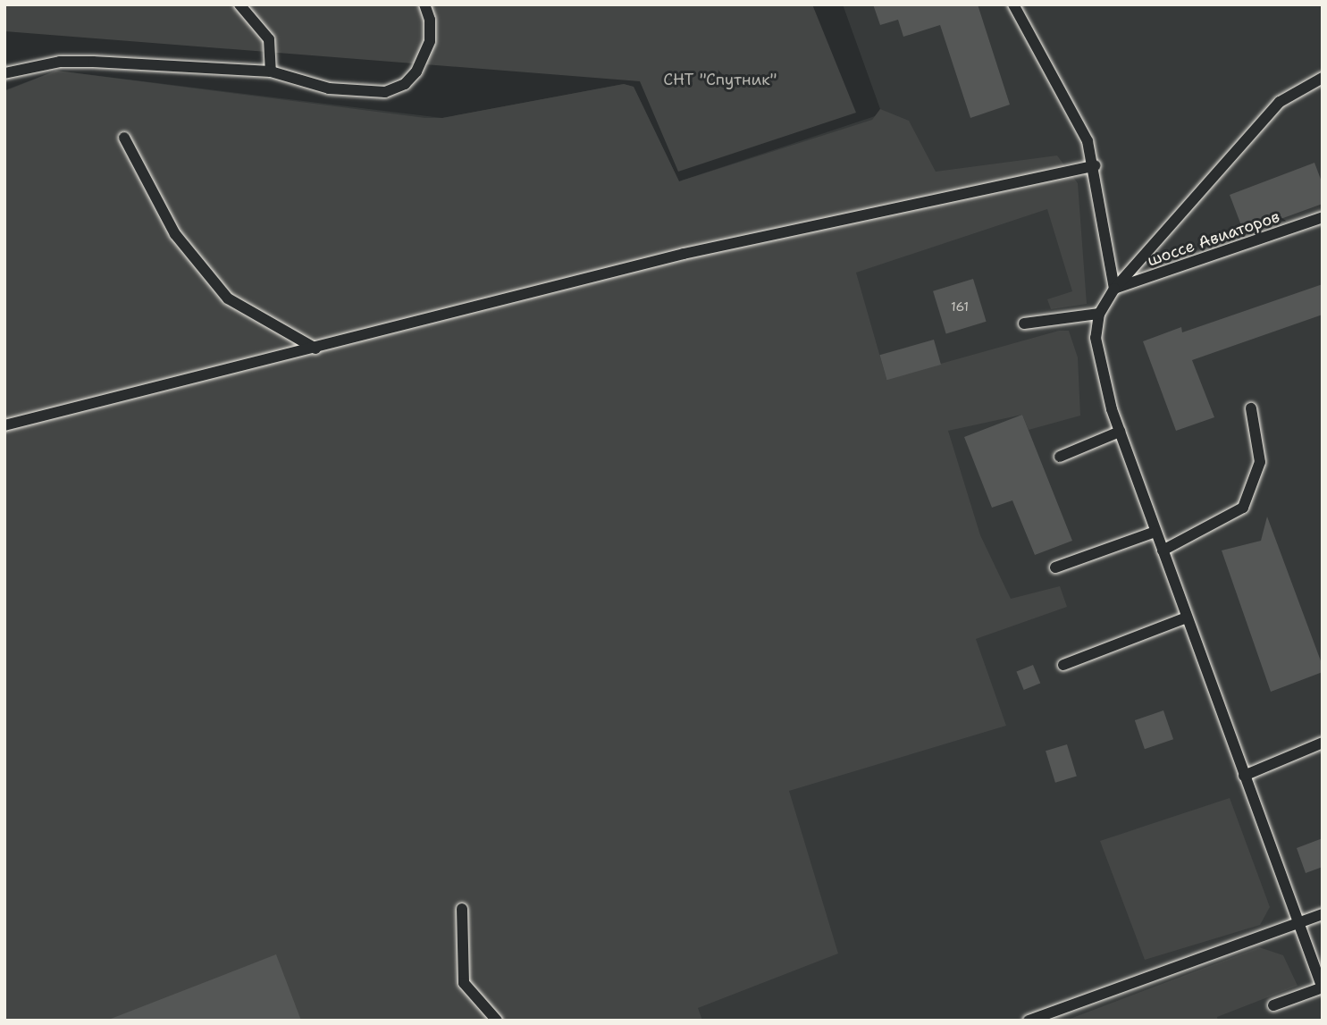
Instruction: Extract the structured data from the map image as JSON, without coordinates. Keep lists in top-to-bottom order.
{
  "streets": {
    "lane": ["шоссе Авиаторов"]
  },
  "parks": ["СНТ \"Спутник\""],
  "house_numbers": ["161"]
}
